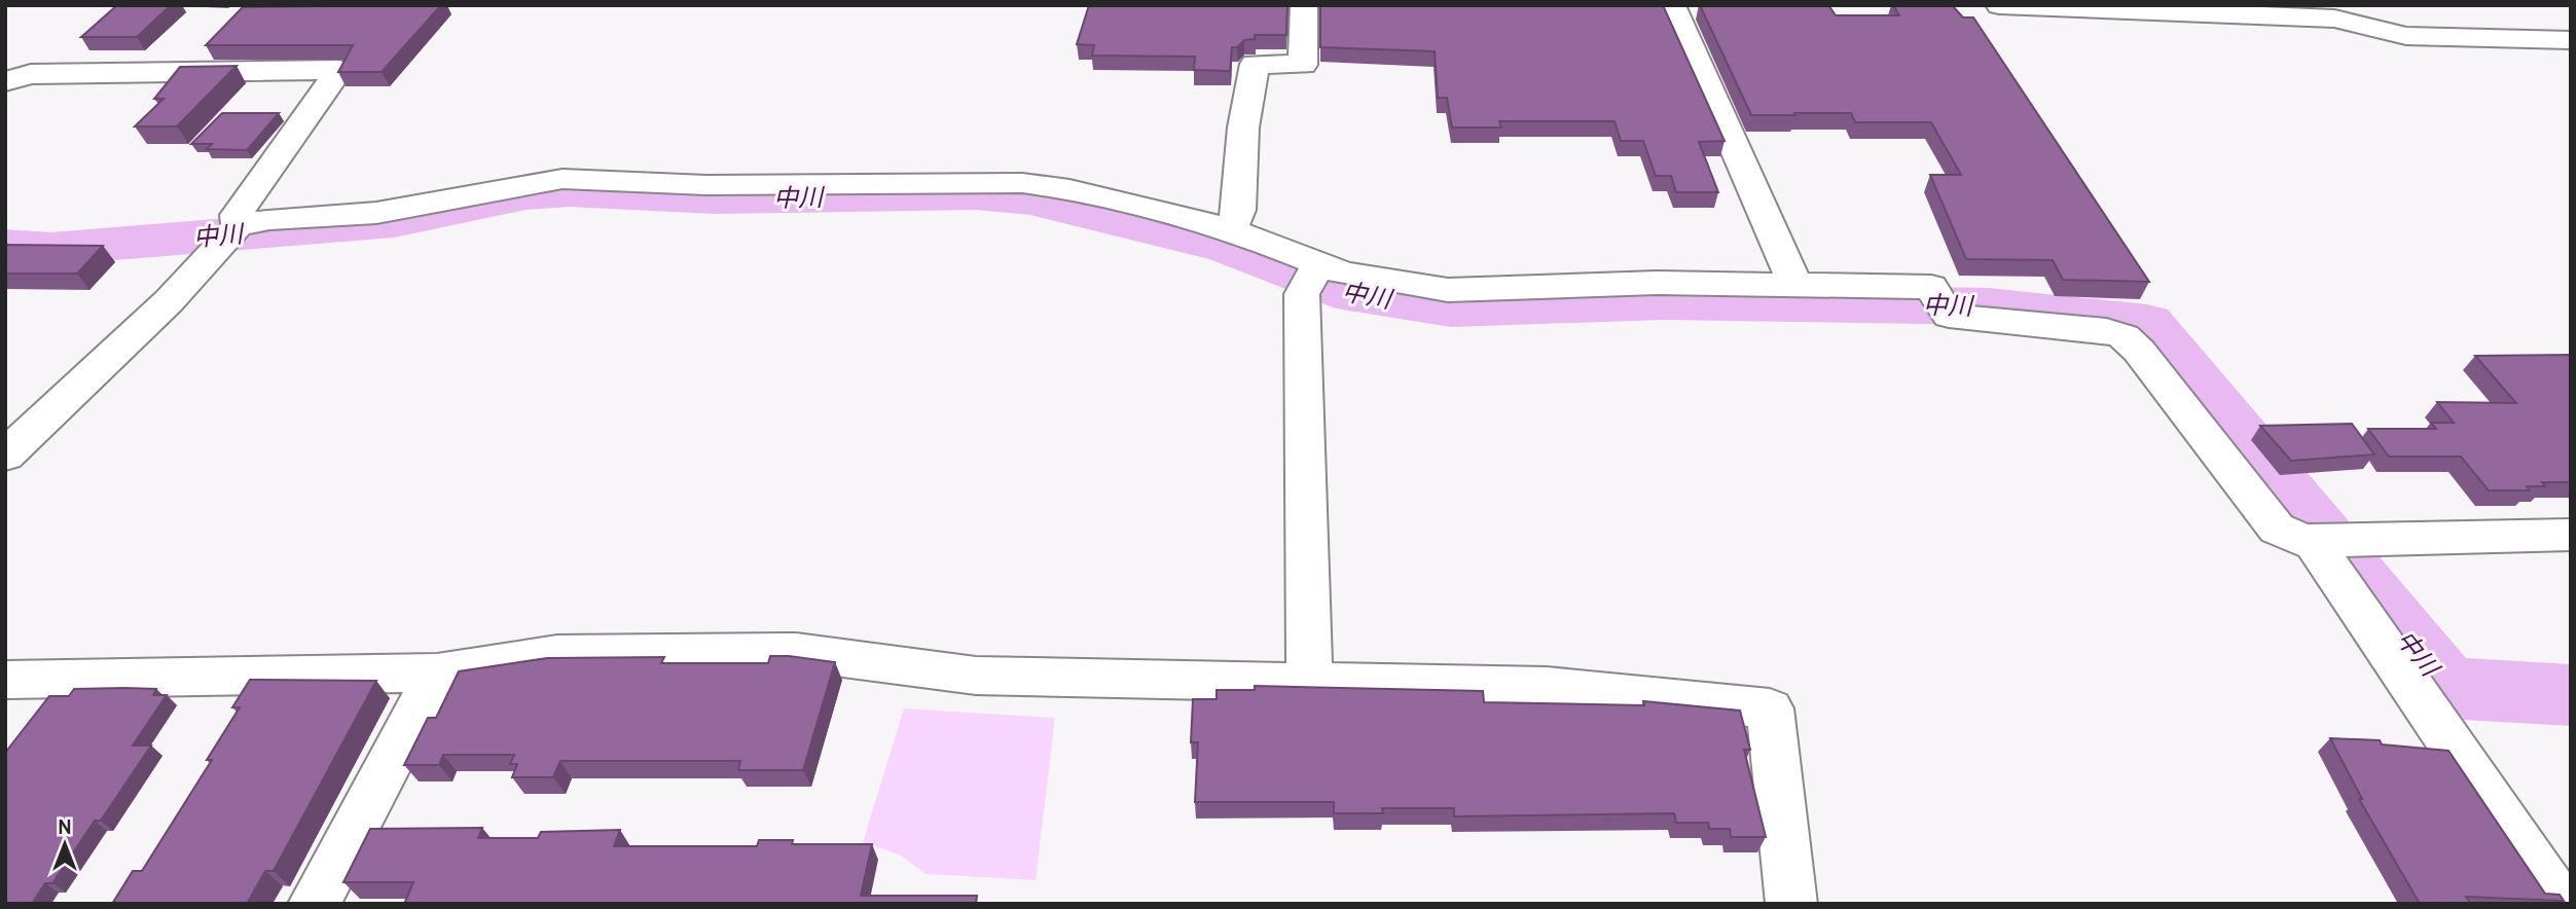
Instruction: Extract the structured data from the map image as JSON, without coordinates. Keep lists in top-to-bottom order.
{
  "water": ["中川"],
  "north": "top"
}
